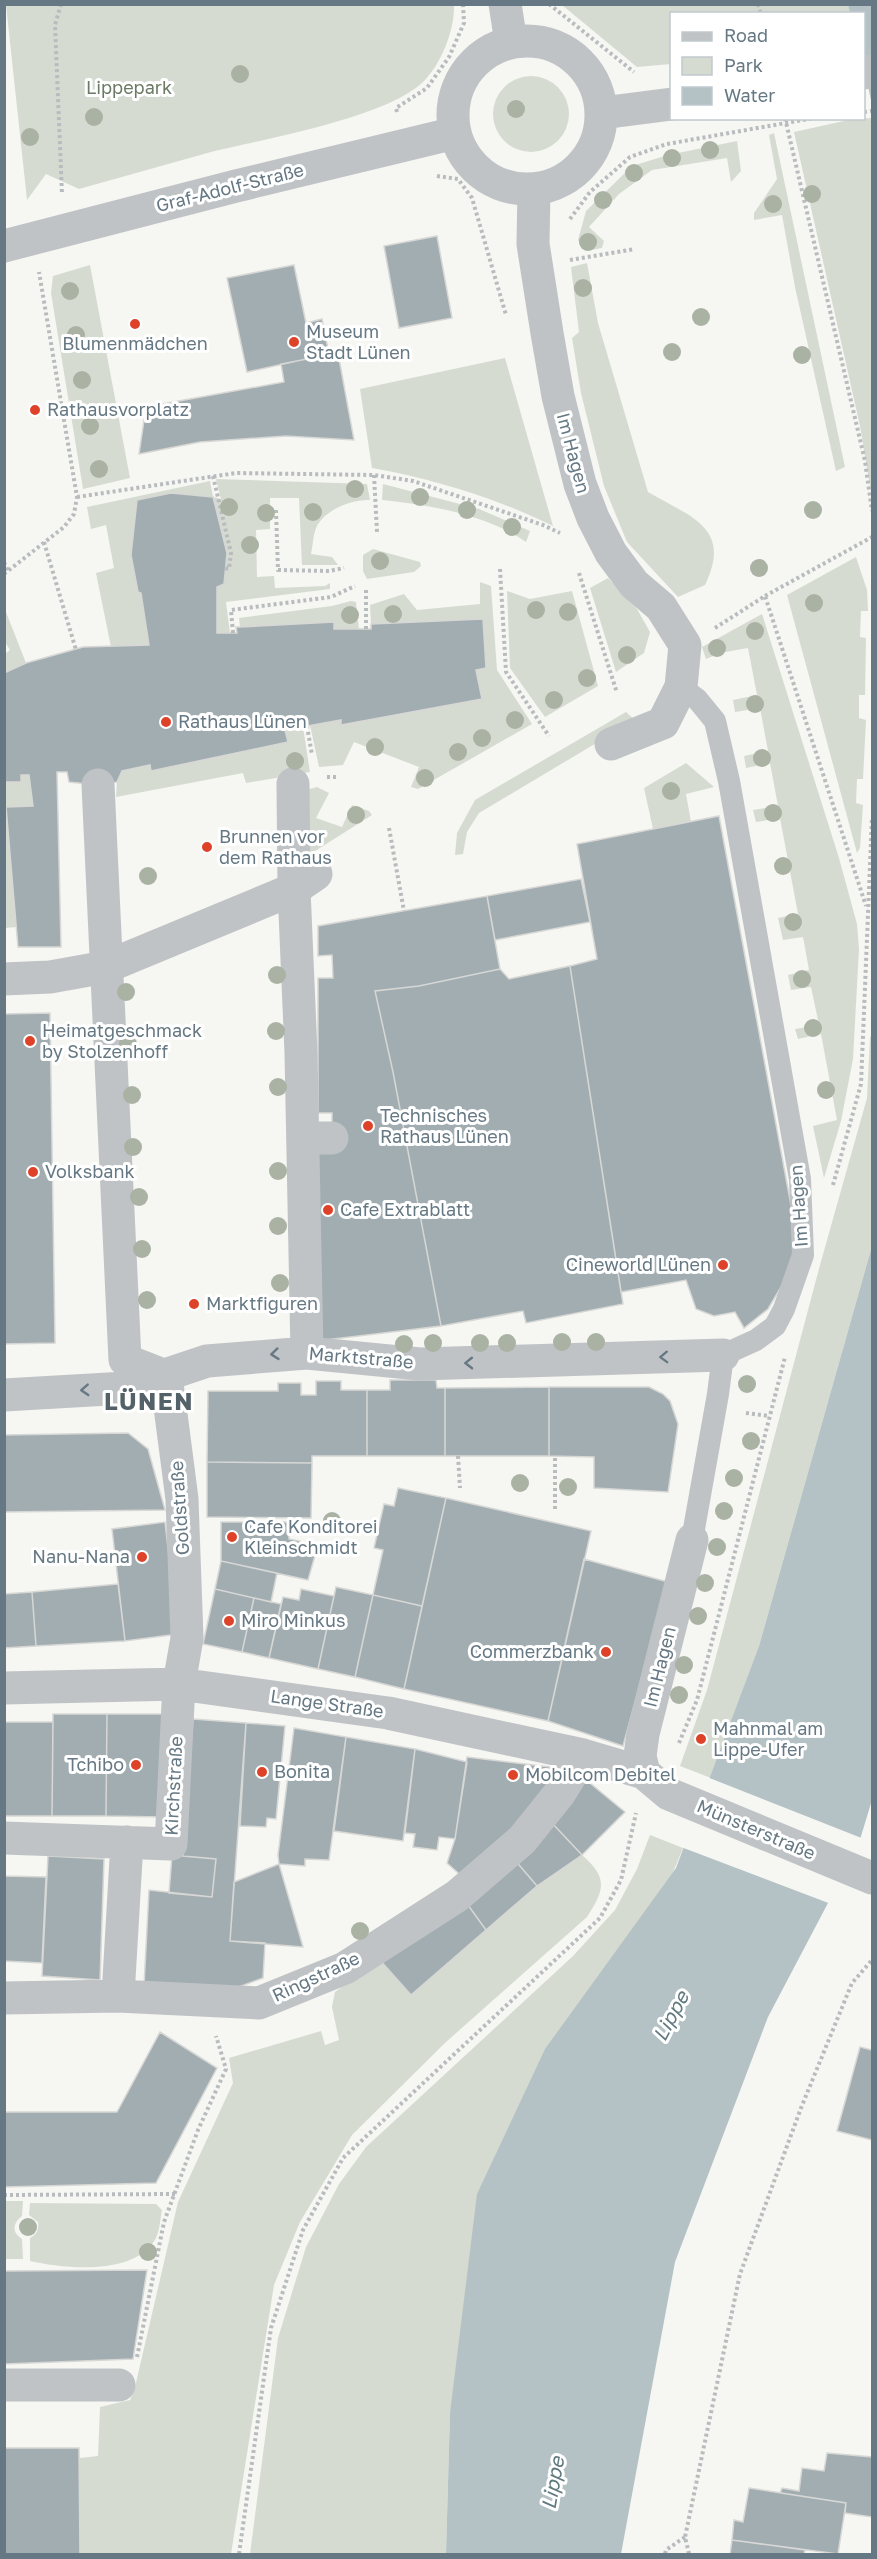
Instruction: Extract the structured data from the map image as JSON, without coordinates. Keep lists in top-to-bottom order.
{
  "streets": {
    "street": [
      "Graf-Adolf-Straße",
      "Im Hagen",
      "Marktstraße",
      "Goldstraße",
      "Lange Straße",
      "Kirchstraße",
      "Münsterstraße",
      "Ringstraße"
    ]
  },
  "crossings": [
    ["Graf-Adolf-Straße", "Im Hagen"],
    ["Im Hagen", "Marktstraße"],
    ["Im Hagen", "Lange Straße"],
    ["Im Hagen", "Münsterstraße"],
    ["Marktstraße", "Goldstraße"],
    ["Goldstraße", "Lange Straße"],
    ["Goldstraße", "Kirchstraße"],
    ["Lange Straße", "Kirchstraße"],
    ["Lange Straße", "Münsterstraße"],
    ["Lange Straße", "Ringstraße"]
  ],
  "one_way": ["Marktstraße"],
  "districts": ["LÜNEN"],
  "water": ["Lippe"],
  "parks": ["Lippepark"],
  "places": [
    "Blumenmädchen",
    "Museum Stadt Lünen",
    "Rathausvorplatz",
    "Rathaus Lünen",
    "Brunnen vor dem Rathaus",
    "Heimatgeschmack by Stolzenhoff",
    "Technisches Rathaus Lünen",
    "Volksbank",
    "Cafe Extrablatt",
    "Cineworld Lünen",
    "Marktfiguren",
    "Cafe Konditorei Kleinschmidt",
    "Nanu-Nana",
    "Miro Minkus",
    "Commerzbank",
    "Mahnmal am Lippe-Ufer",
    "Tchibo",
    "Bonita",
    "Mobilcom Debitel"
  ],
  "legend": ["Road", "Park", "Water"]
}
